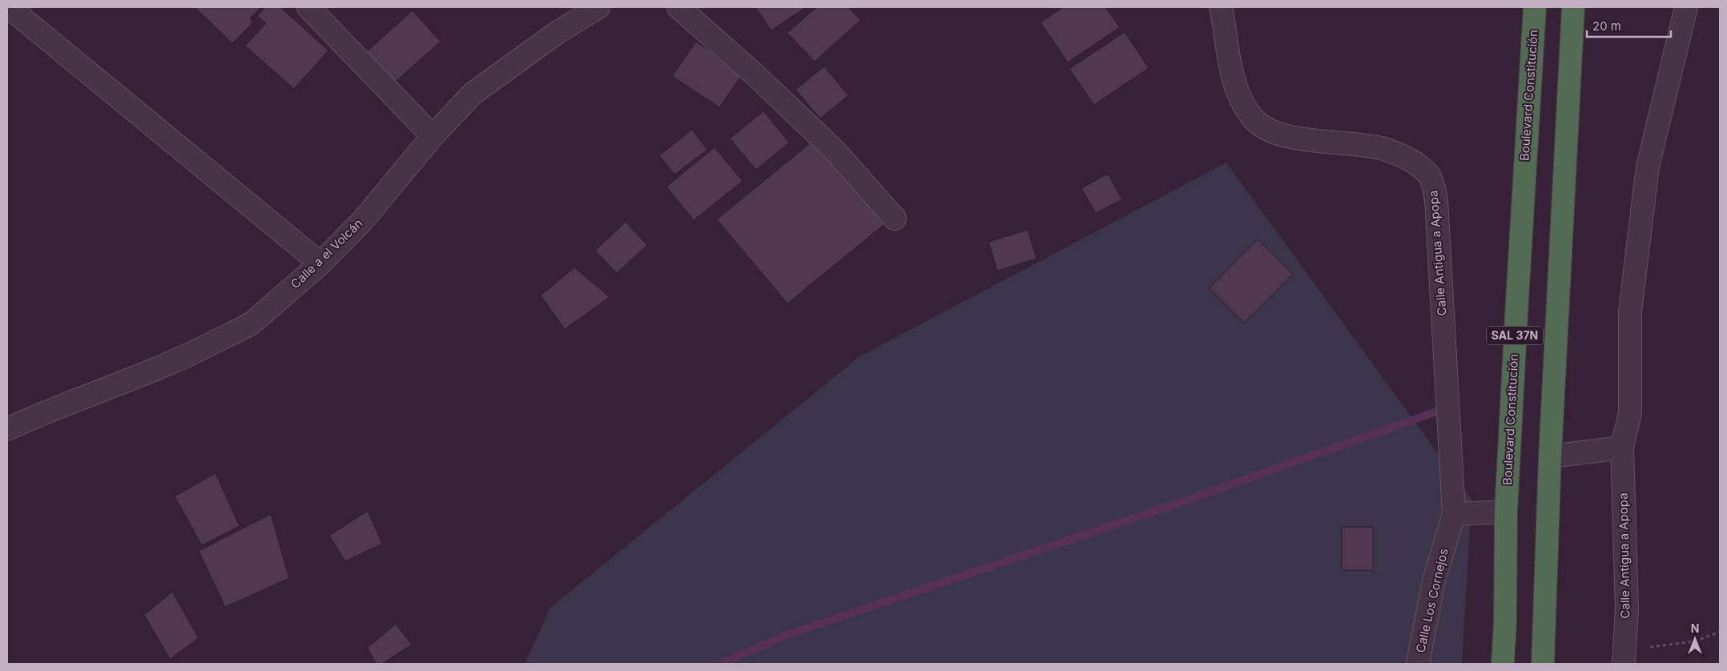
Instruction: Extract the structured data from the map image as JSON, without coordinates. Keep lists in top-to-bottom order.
{
  "streets": {
    "highway": ["Boulevard Constitución", "SAL 37N"],
    "street": ["Calle Antigua a Apopa", "Calle a el Volcán", "Calle Los Cornejos"]
  },
  "crossings": [
    ["Calle Antigua a Apopa", "Calle Los Cornejos"]
  ],
  "scale_bar": "20 m",
  "north": "top"
}
